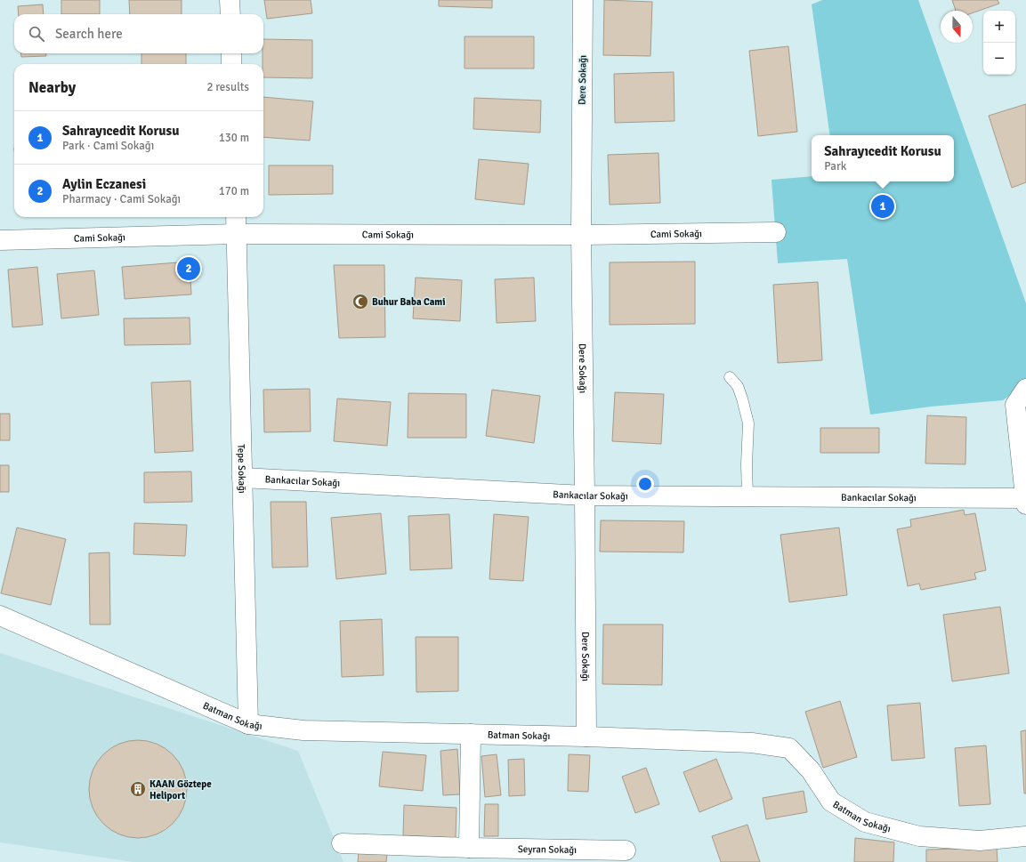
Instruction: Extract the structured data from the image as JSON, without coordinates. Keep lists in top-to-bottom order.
{
  "streets": {
    "street": [
      "Dere Sokağı",
      "Cami Sokağı",
      "Tepe Sokağı",
      "Bankacılar Sokağı",
      "Batman Sokağı",
      "Seyran Sokağı"
    ]
  },
  "crossings": [
    ["Dere Sokağı", "Cami Sokağı"],
    ["Dere Sokağı", "Bankacılar Sokağı"],
    ["Dere Sokağı", "Batman Sokağı"],
    ["Cami Sokağı", "Tepe Sokağı"],
    ["Tepe Sokağı", "Bankacılar Sokağı"],
    ["Tepe Sokağı", "Batman Sokağı"]
  ],
  "places": {
    "mosque": ["Buhur Baba Cami"],
    "building": ["KAAN Göztepe Heliport"]
  },
  "north": "bottom",
  "page": {
    "map_buttons": ["+", "−"],
    "search": "Search here",
    "heading": ["Nearby", "2 results"],
    "list": [
      {
        "mark": "1",
        "name": "Sahrayıcedit Korusu",
        "note": "Park · Cami Sokağı",
        "value": "130 m"
      },
      {
        "mark": "2",
        "name": "Aylin Eczanesi",
        "note": "Pharmacy · Cami Sokağı",
        "value": "170 m"
      }
    ],
    "popup": ["Sahrayıcedit Korusu", "Park"],
    "pins": ["1", "2"]
  }
}
